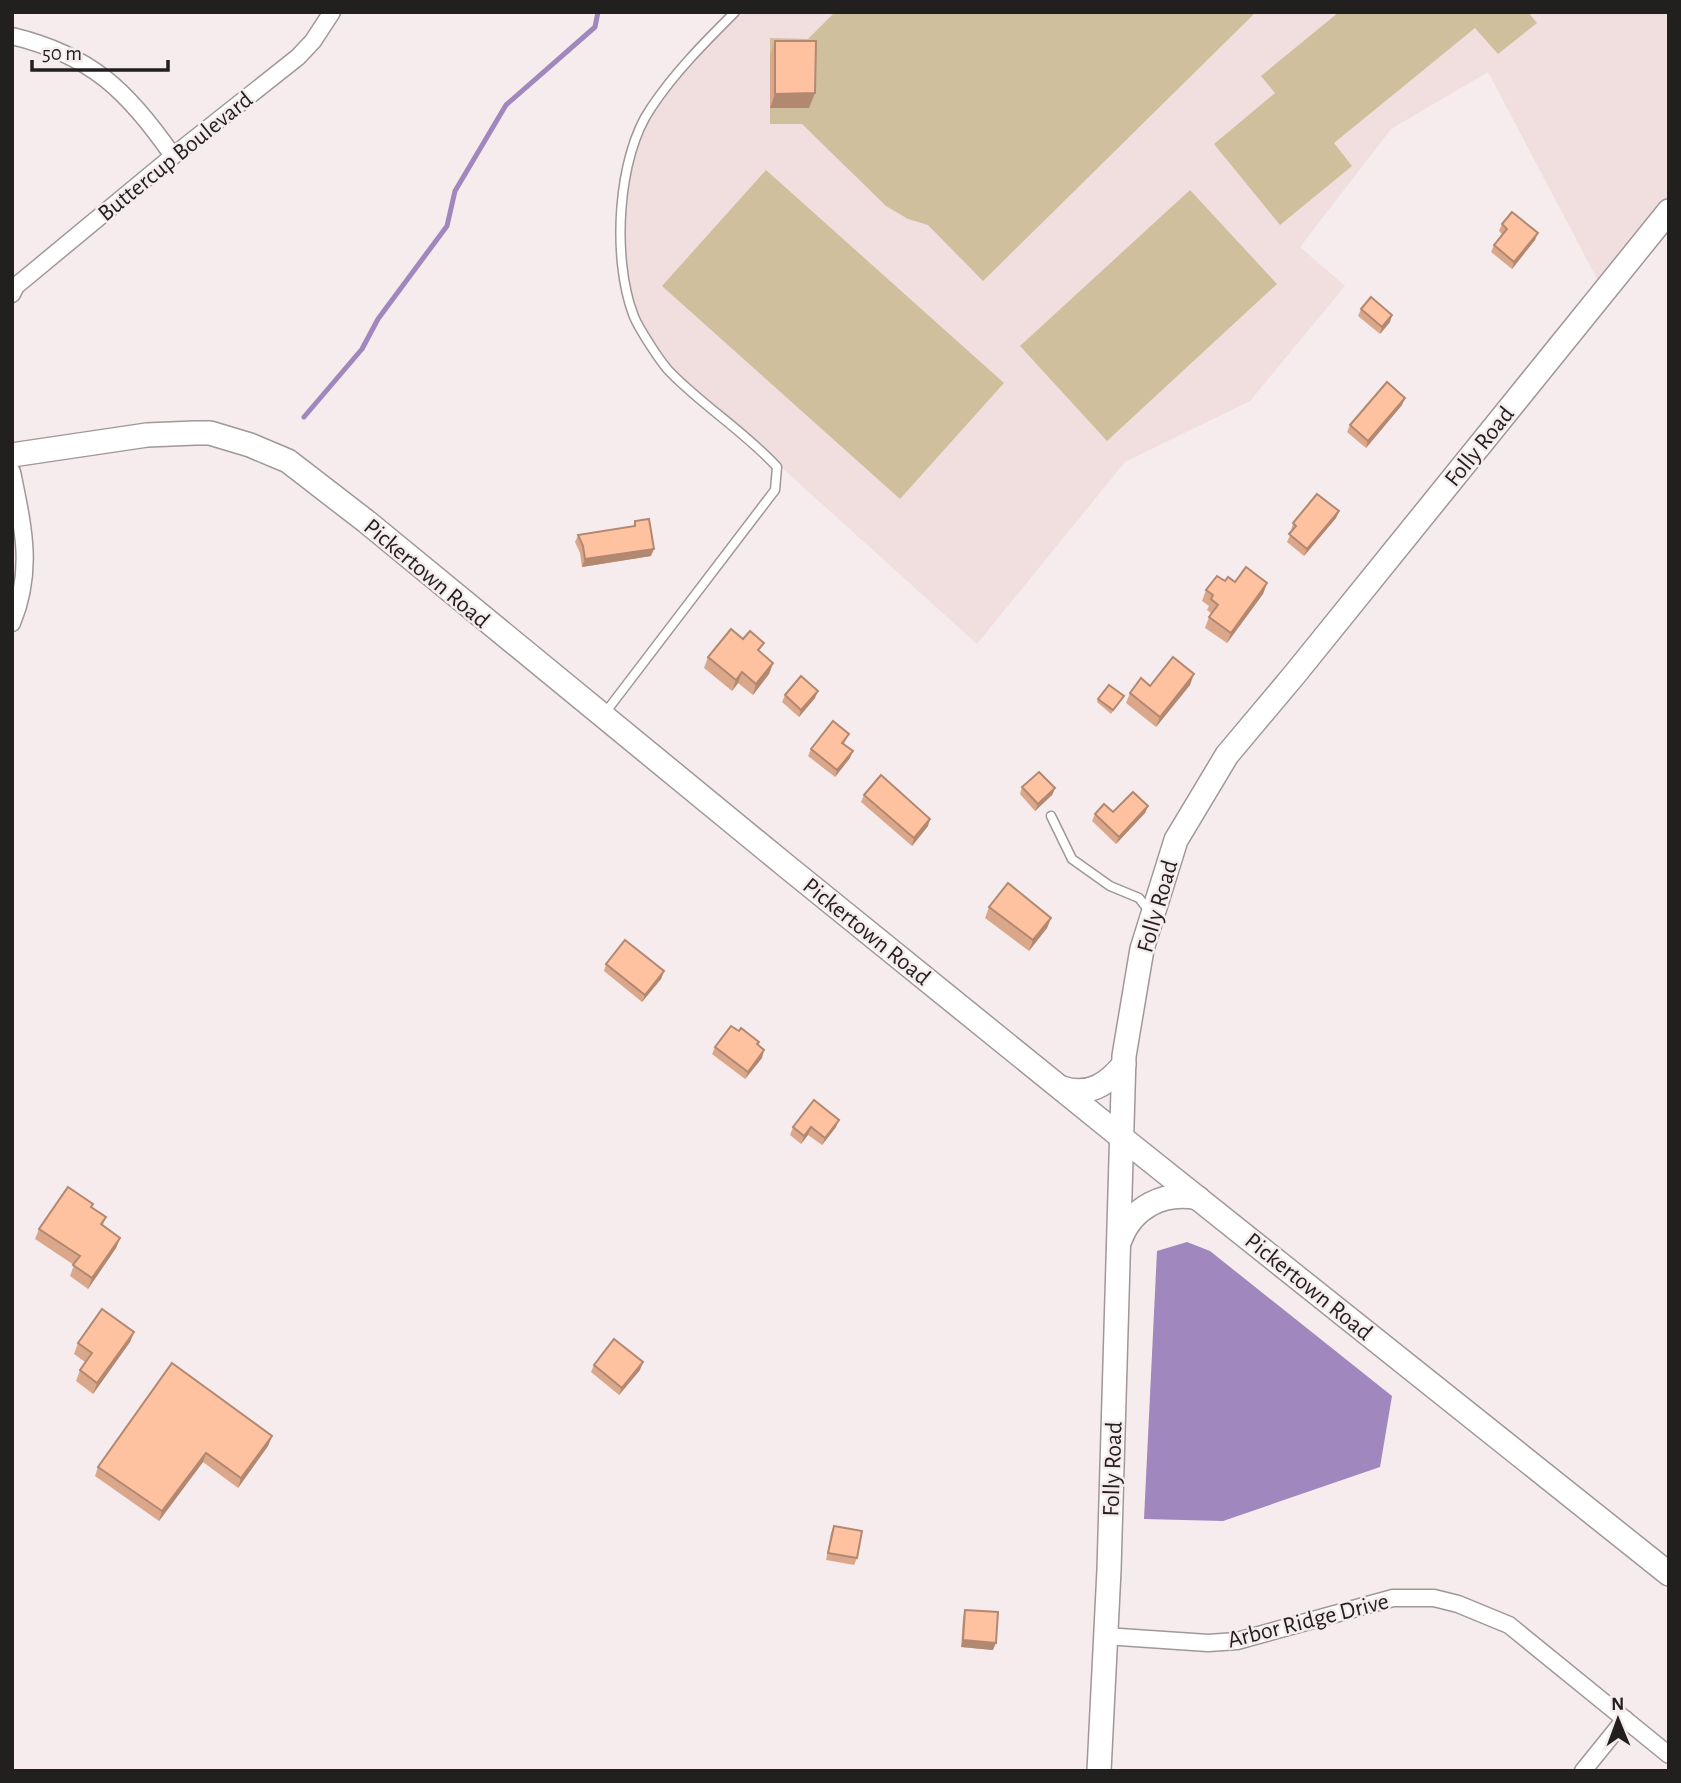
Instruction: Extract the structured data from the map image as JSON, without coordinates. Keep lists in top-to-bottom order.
{
  "streets": {
    "street": [
      "Buttercup Boulevard",
      "Folly Road",
      "Pickertown Road",
      "Arbor Ridge Drive"
    ]
  },
  "crossings": [
    ["Folly Road", "Pickertown Road"],
    ["Folly Road", "Arbor Ridge Drive"]
  ],
  "scale_bar": "50 m",
  "north": "top"
}
